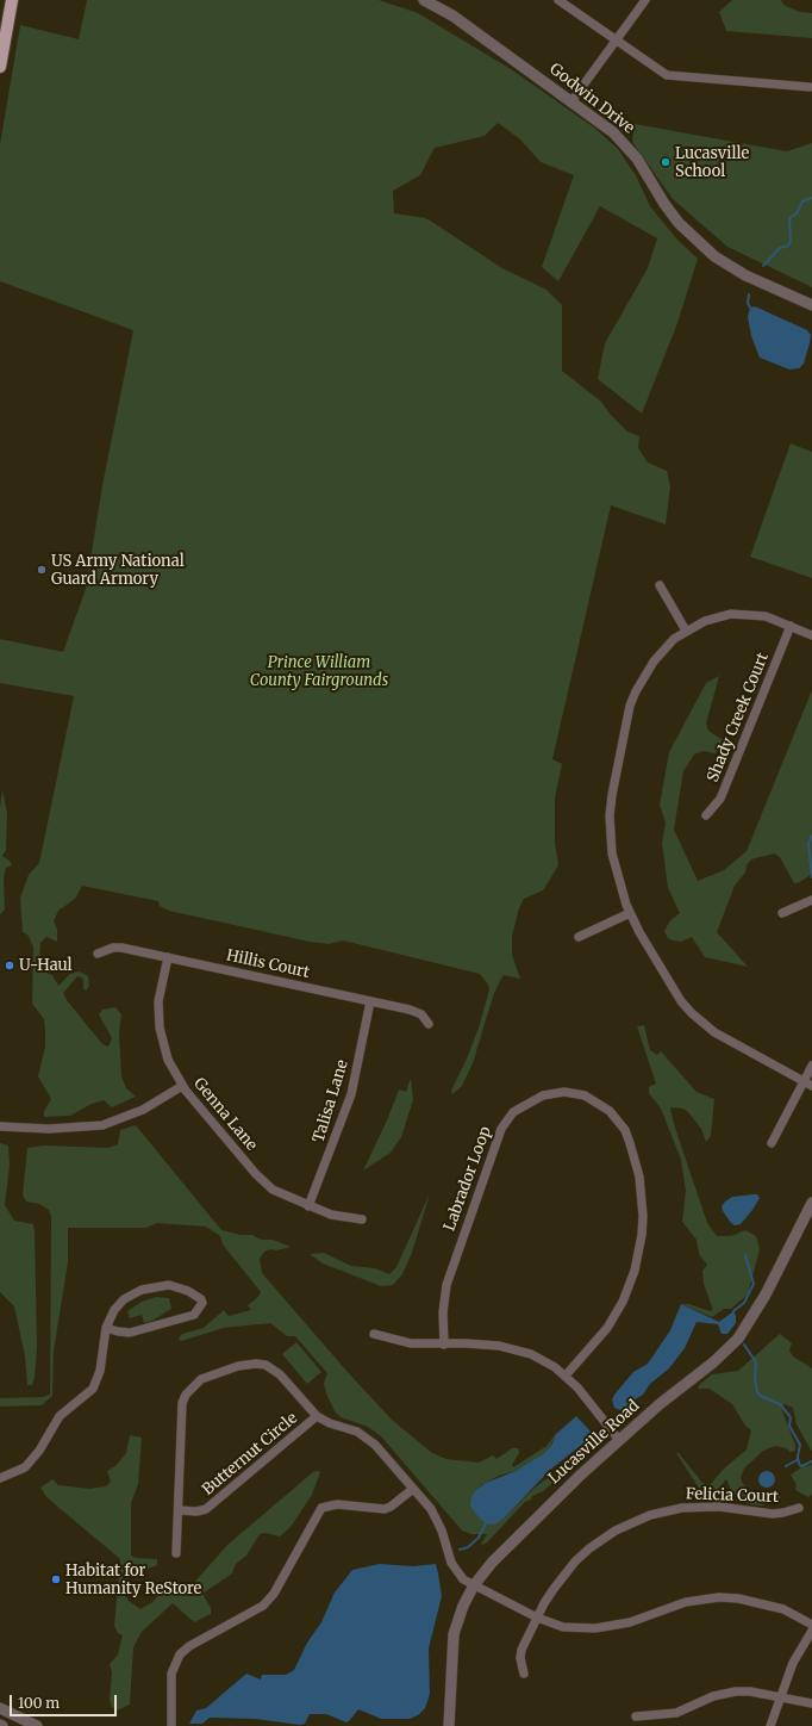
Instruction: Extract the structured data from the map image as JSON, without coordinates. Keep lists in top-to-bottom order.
{
  "streets": {
    "street": [
      "Godwin Drive",
      "Shady Creek Court",
      "Hillis Court",
      "Talisa Lane",
      "Genna Lane",
      "Labrador Loop",
      "Lucasville Road",
      "Butternut Circle",
      "Felicia Court"
    ]
  },
  "crossings": [
    ["Hillis Court", "Talisa Lane"],
    ["Hillis Court", "Genna Lane"],
    ["Talisa Lane", "Genna Lane"]
  ],
  "parks": ["Prince William County Fairgrounds"],
  "places": [
    "Lucasville School",
    "US Army National Guard Armory",
    "U-Haul",
    "Habitat for Humanity ReStore"
  ],
  "scale_bar": "100 m"
}
